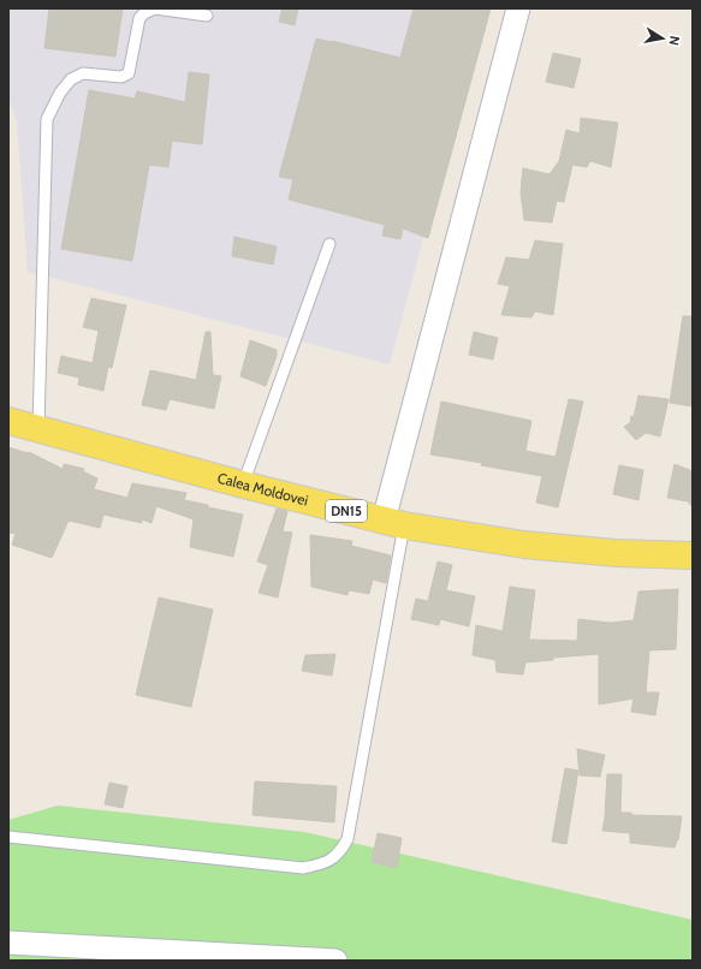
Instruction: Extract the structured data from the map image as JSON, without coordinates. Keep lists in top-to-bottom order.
{
  "streets": {
    "main road": ["Calea Moldovei", "DN15"]
  },
  "north": "right"
}
